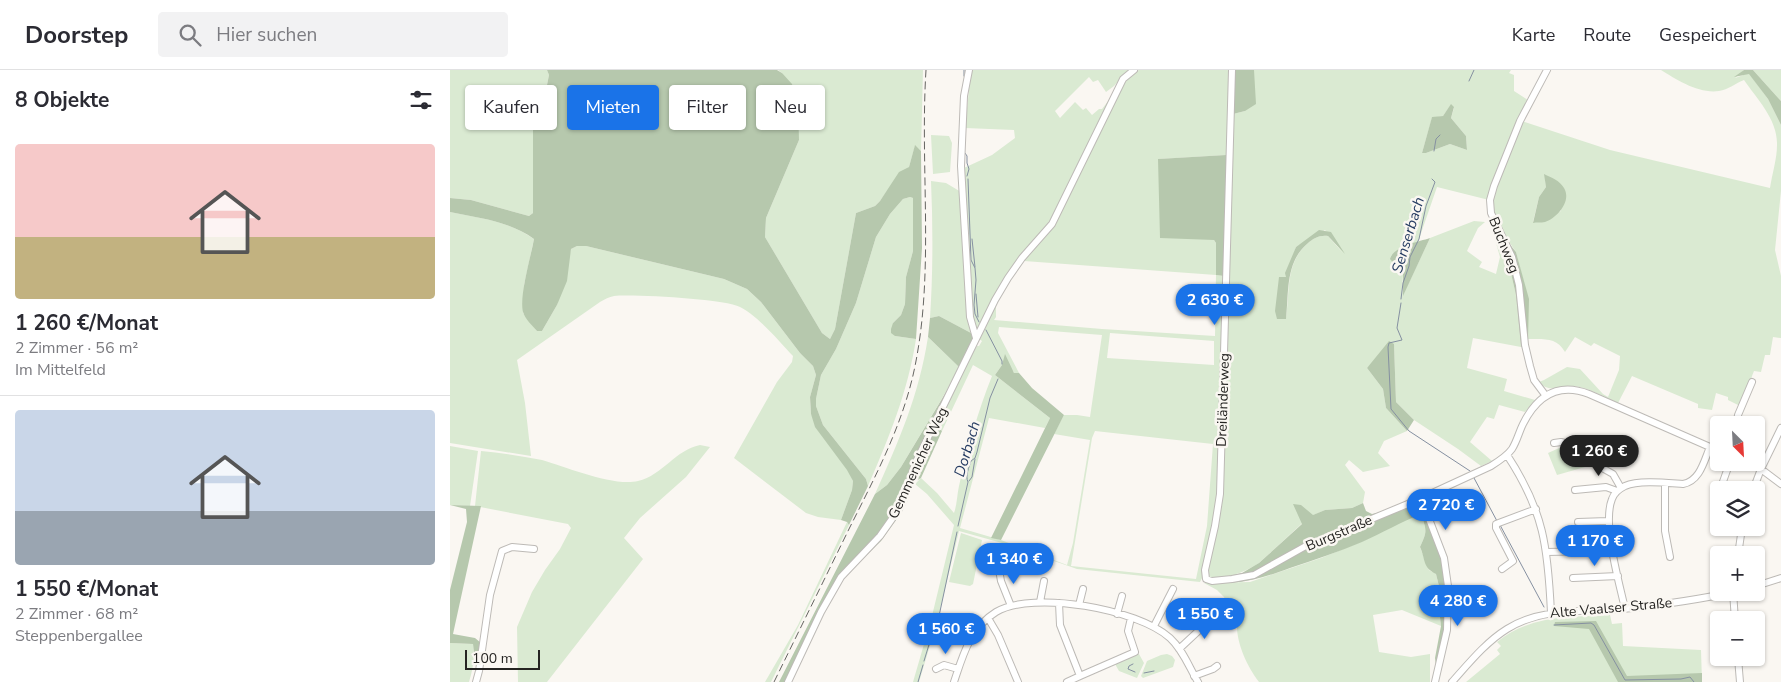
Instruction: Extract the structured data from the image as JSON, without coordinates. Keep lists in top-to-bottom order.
{
  "streets": {
    "street": [
      "Buchweg",
      "Dreiländerweg",
      "Gemmenicher Weg",
      "Burgstraße",
      "Alte Vaalser Straße"
    ]
  },
  "crossings": [
    ["Buchweg", "Burgstraße"],
    ["Dreiländerweg", "Burgstraße"]
  ],
  "water": ["Senserbach", "Dorbach"],
  "scale_bar": "100 m",
  "north": "bottom right",
  "page": {
    "header": "Doorstep",
    "search": "Hier suchen",
    "nav": ["Karte", "Route", "Gespeichert"],
    "heading": "8 Objekte",
    "chip": [
      "Kaufen",
      "Mieten",
      "Filter",
      "Neu"
    ],
    "list": [
      {
        "name": "1 260 €/Monat",
        "note": "2 Zimmer · 56 m² · Im Mittelfeld"
      },
      {
        "name": "1 550 €/Monat",
        "note": "2 Zimmer · 68 m² · Steppenbergallee"
      }
    ],
    "price": [
      "2 630 €",
      "1 260 €",
      "2 720 €",
      "1 170 €",
      "1 340 €",
      "4 280 €",
      "1 550 €",
      "1 560 €"
    ],
    "map_buttons": ["+", "−"],
    "scale": "100 m"
  }
}
